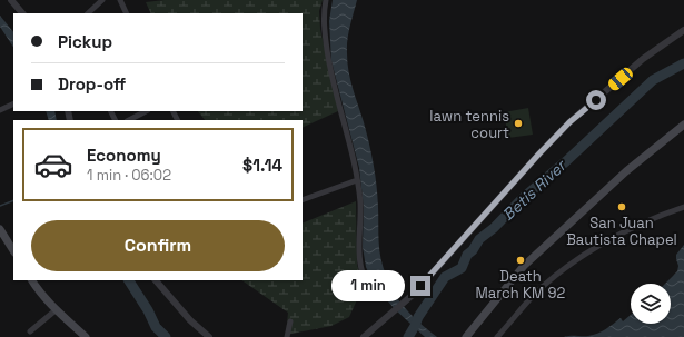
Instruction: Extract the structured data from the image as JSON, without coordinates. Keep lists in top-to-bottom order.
{
  "water": ["Betis River"],
  "places": ["lawn tennis court", "San Juan Bautista Chapel", "Death March KM 92"],
  "page": {
    "banner": ["Pickup", "Drop-off"],
    "list": [
      {
        "name": "Economy",
        "note": "1 min · 06:02",
        "value": "$1.14"
      }
    ],
    "buttons": "Confirm",
    "bubble": "1 min"
  }
}
